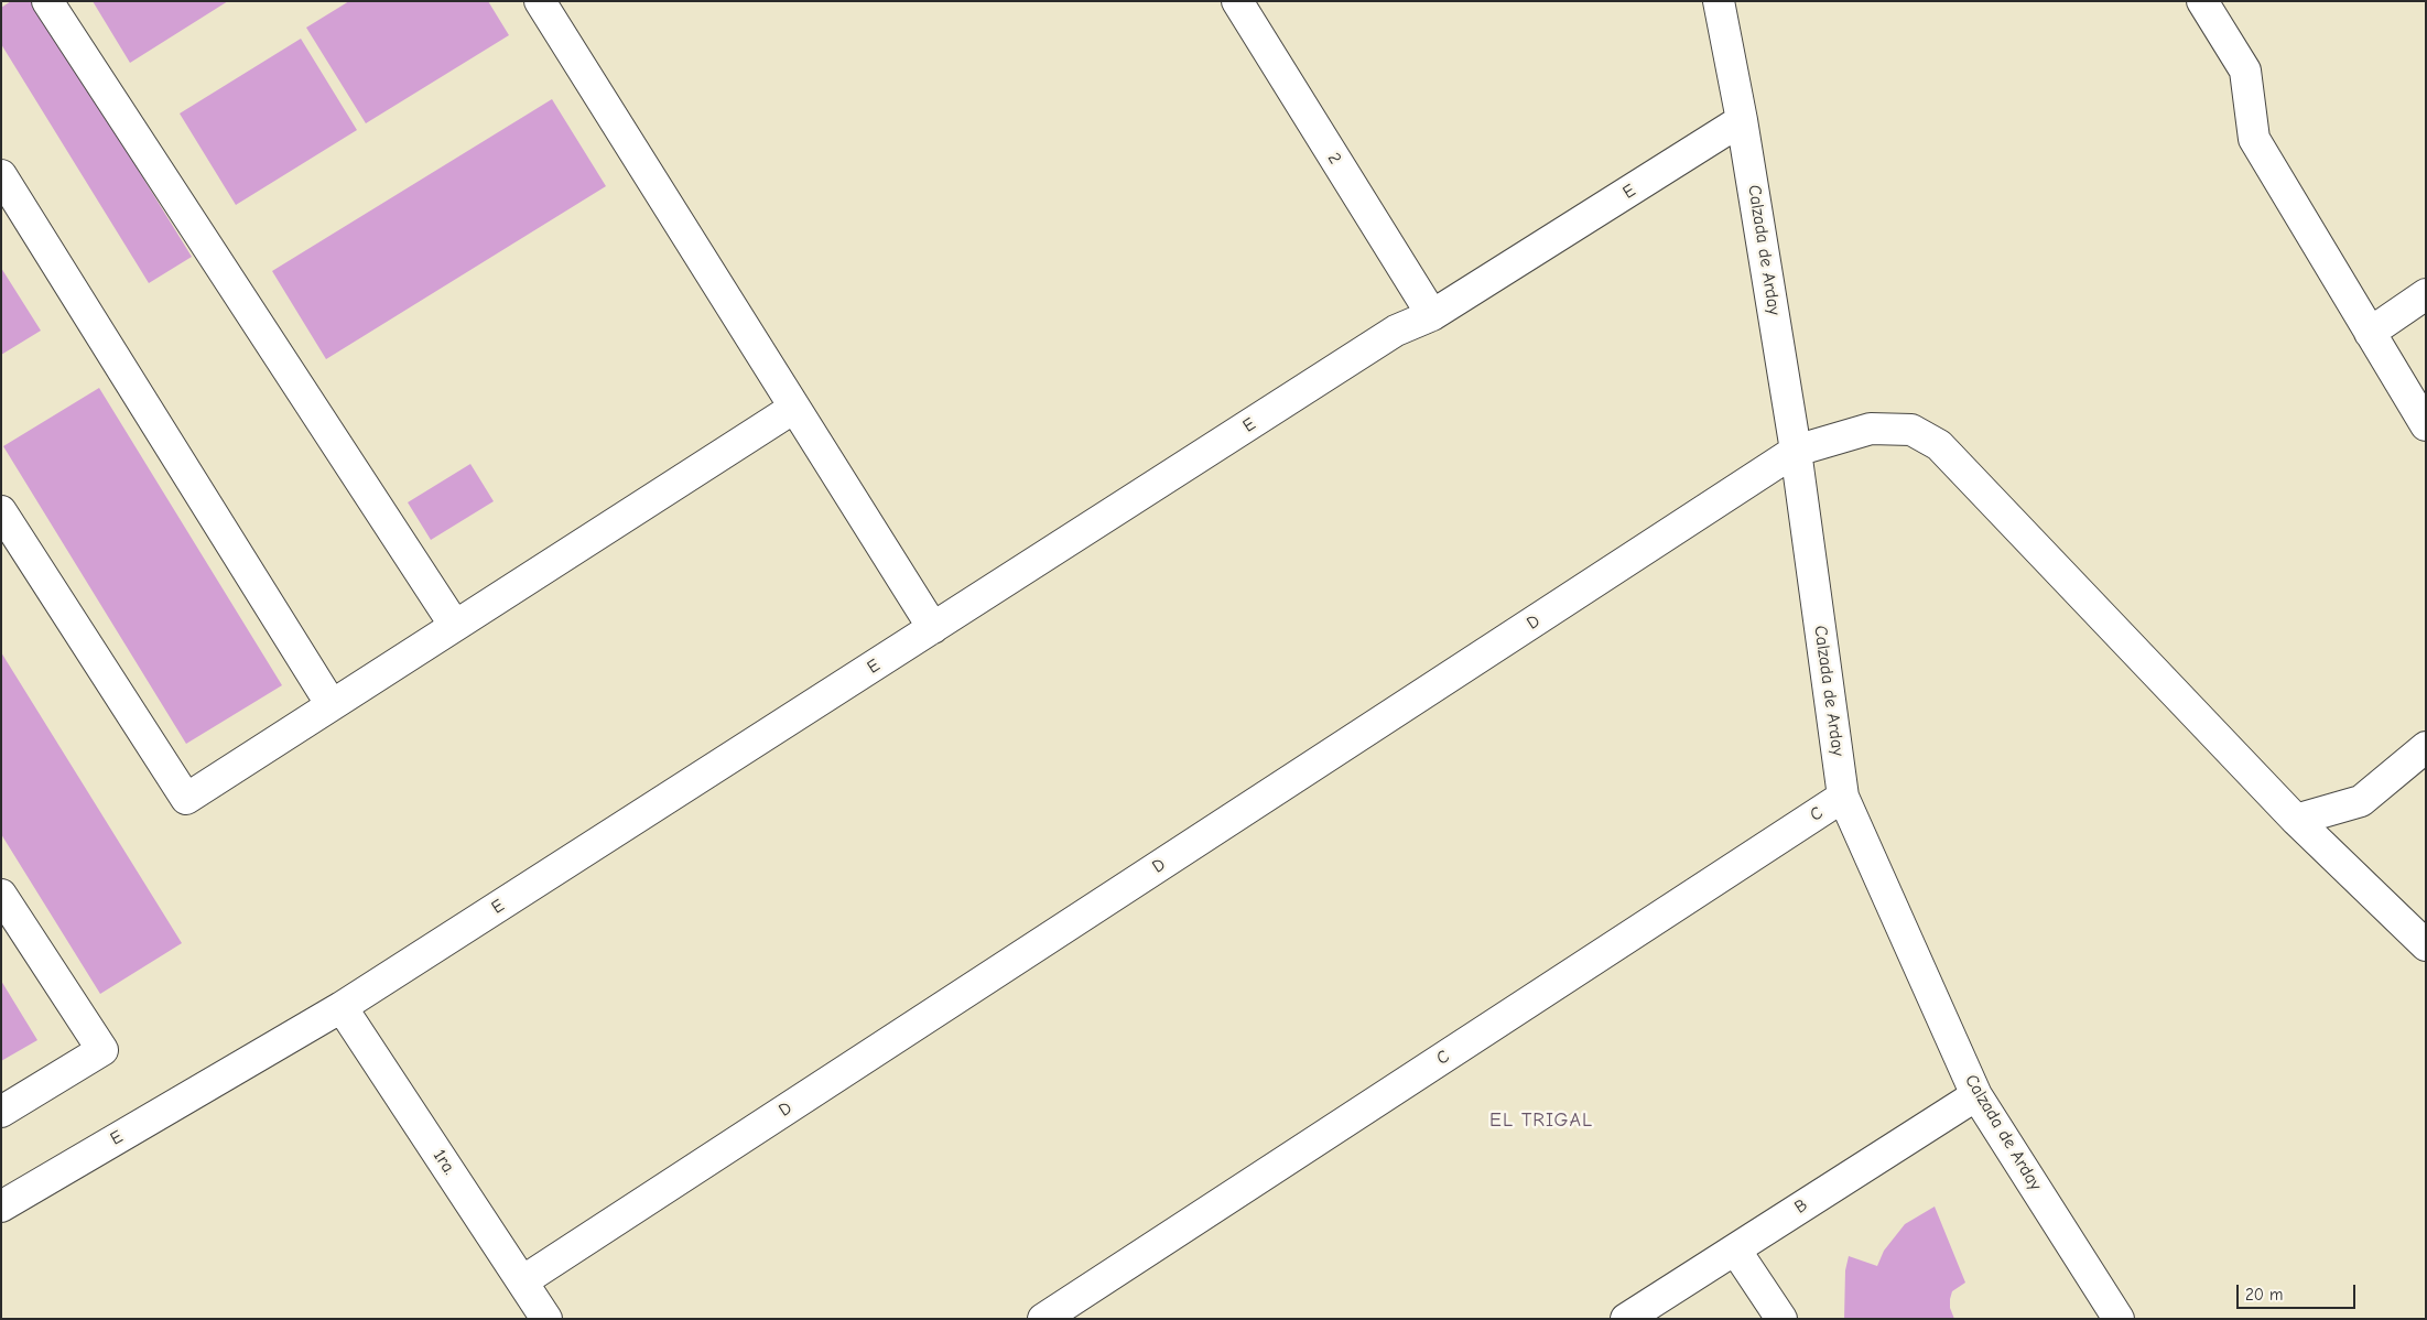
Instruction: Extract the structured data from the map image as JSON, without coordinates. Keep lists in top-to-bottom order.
{
  "streets": {
    "street": [
      "2",
      "E",
      "Calzada de Arday",
      "D",
      "C",
      "1ra.",
      "B"
    ]
  },
  "crossings": [
    ["2", "E"],
    ["E", "Calzada de Arday"],
    ["E", "1ra."],
    ["Calzada de Arday", "D"],
    ["Calzada de Arday", "C"],
    ["Calzada de Arday", "B"],
    ["D", "1ra."]
  ],
  "districts": ["EL TRIGAL"],
  "scale_bar": "20 m"
}
